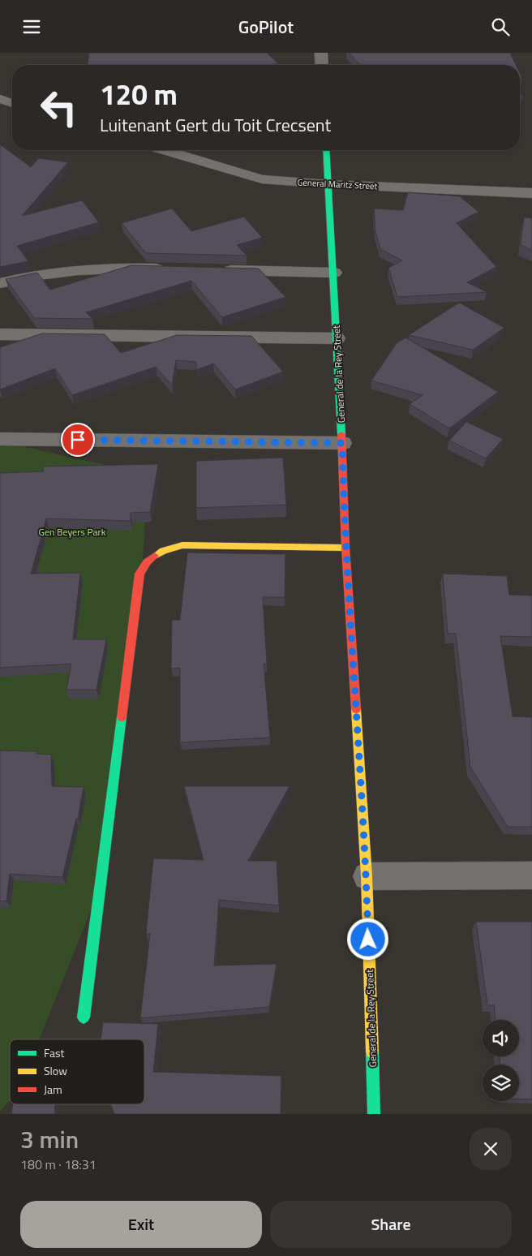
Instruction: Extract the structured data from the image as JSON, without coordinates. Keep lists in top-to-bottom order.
{
  "streets": {
    "street": ["General Maritz Street", "General de la Rey Street"]
  },
  "crossings": [
    ["General Maritz Street", "General de la Rey Street"]
  ],
  "parks": ["Gen Beyers Park"],
  "legend": ["Fast", "Slow", "Jam"],
  "page": {
    "header": "GoPilot",
    "turn": ["120 m", "Luitenant Gert du Toit Crecsent"],
    "heading": ["3 min", "180 m · 18:31"],
    "buttons": ["Exit", "Share"]
  }
}
